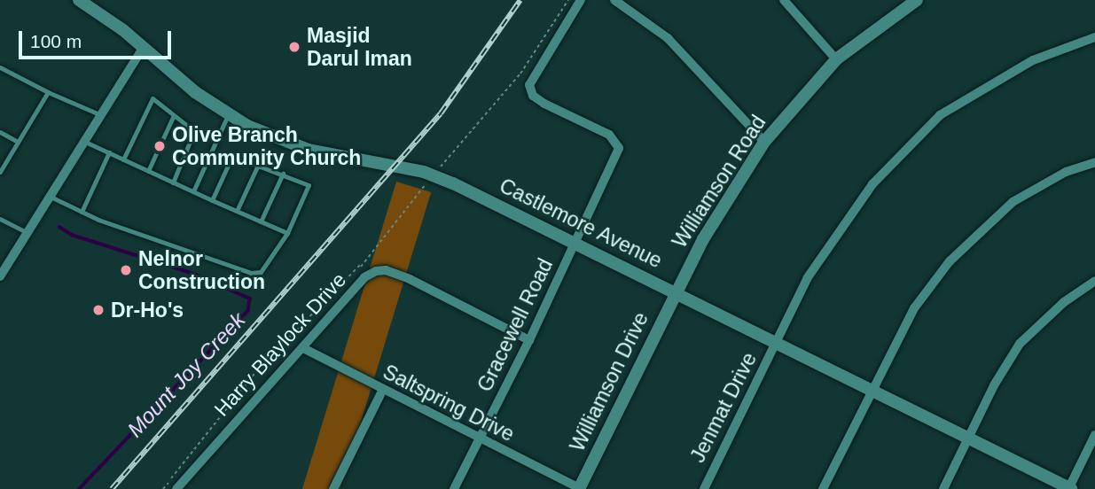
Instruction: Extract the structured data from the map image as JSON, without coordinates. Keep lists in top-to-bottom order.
{
  "streets": {
    "street": [
      "Williamson Road",
      "Castlemore Avenue",
      "Gracewell Road",
      "Harry Blaylock Drive",
      "Williamson Drive",
      "Saltspring Drive",
      "Jenmat Drive"
    ]
  },
  "crossings": [
    ["Williamson Road", "Castlemore Avenue"],
    ["Williamson Road", "Williamson Drive"],
    ["Castlemore Avenue", "Gracewell Road"],
    ["Castlemore Avenue", "Williamson Drive"],
    ["Castlemore Avenue", "Jenmat Drive"],
    ["Gracewell Road", "Harry Blaylock Drive"],
    ["Gracewell Road", "Saltspring Drive"],
    ["Harry Blaylock Drive", "Saltspring Drive"],
    ["Williamson Drive", "Saltspring Drive"]
  ],
  "water": ["Mount Joy Creek"],
  "places": [
    "Masjid Darul Iman",
    "Olive Branch Community Church",
    "Nelnor Construction",
    "Dr-Ho's"
  ],
  "scale_bar": "100 m"
}
